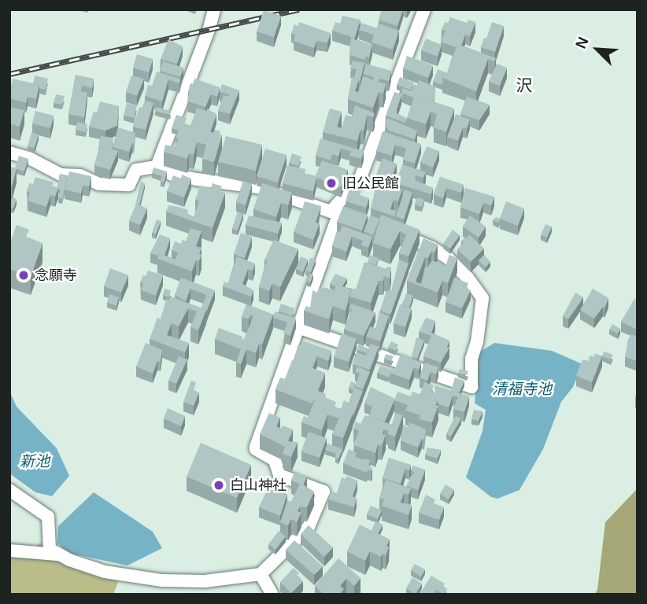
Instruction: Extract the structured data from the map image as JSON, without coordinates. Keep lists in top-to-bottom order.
{
  "districts": ["沢"],
  "water": ["清福寺池", "新池"],
  "places": ["旧公民館", "念願寺", "白山神社"],
  "north": "top left"
}
